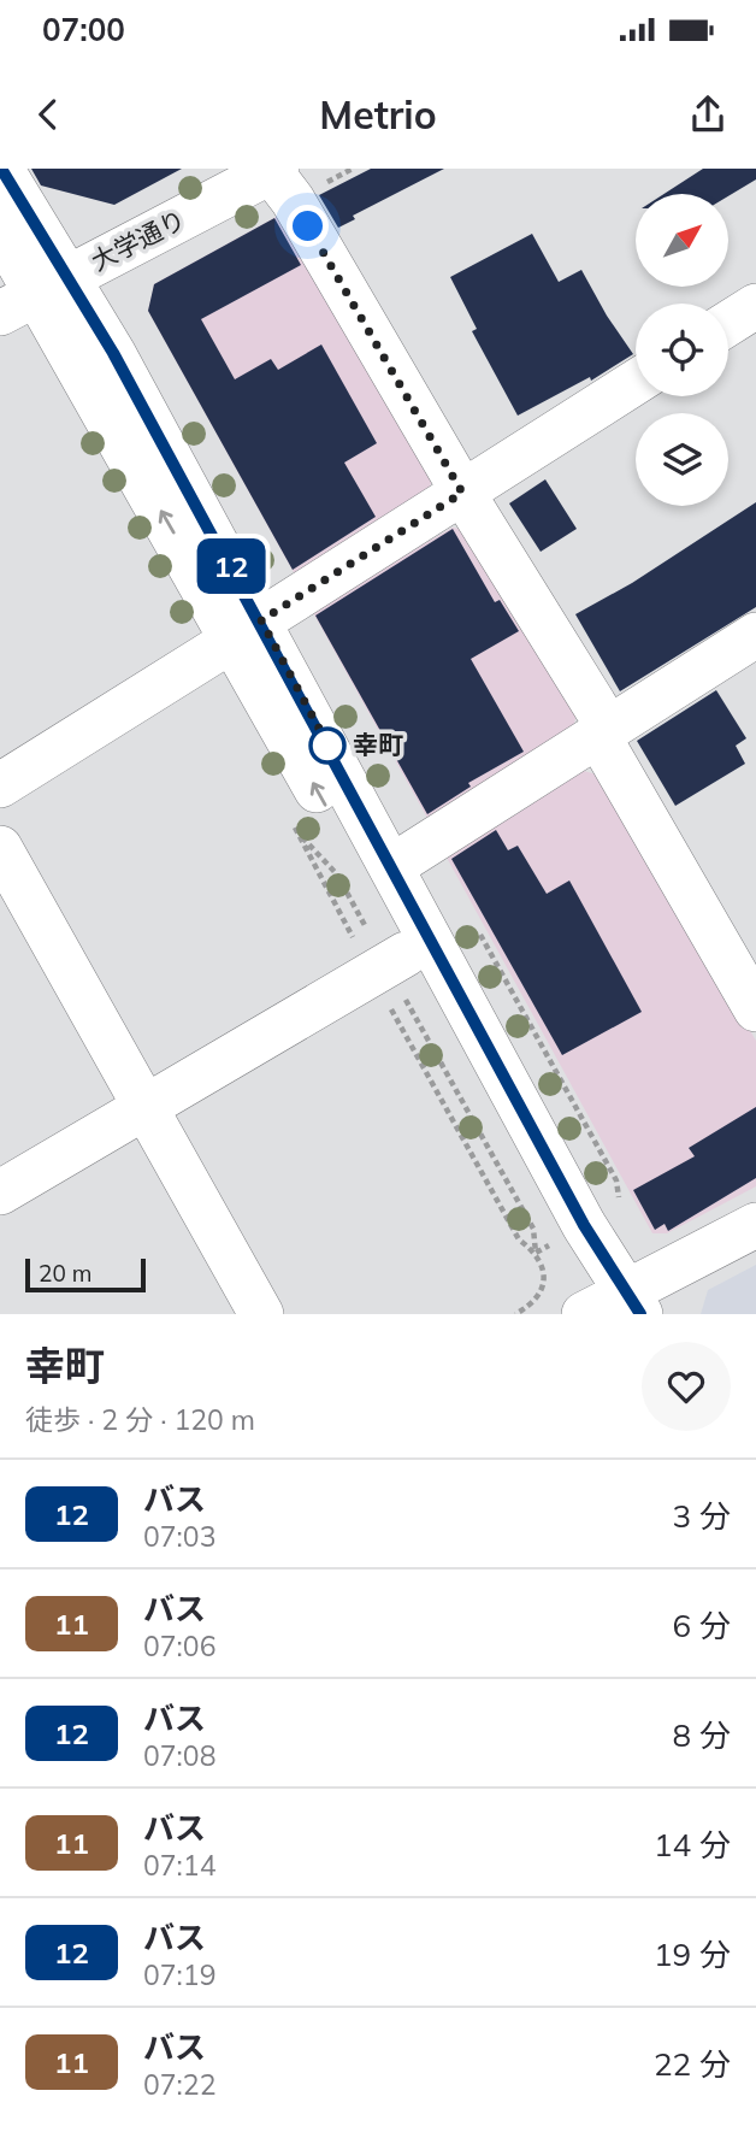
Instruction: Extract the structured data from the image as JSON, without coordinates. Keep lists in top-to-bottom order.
{
  "streets": {
    "street": ["大学通り"]
  },
  "places": ["幸町"],
  "lines": ["bus line 12"],
  "scale_bar": "20 m",
  "north": "top right",
  "page": {
    "status": "07:00",
    "header": "Metrio",
    "on_map": "12",
    "scale": "20 m",
    "heading": ["幸町", "徒歩 · 2 分 · 120 m"],
    "list": [
      {
        "mark": "12",
        "name": "バス",
        "note": "07:03",
        "value": "3 分"
      },
      {
        "mark": "11",
        "name": "バス",
        "note": "07:06",
        "value": "6 分"
      },
      {
        "mark": "12",
        "name": "バス",
        "note": "07:08",
        "value": "8 分"
      },
      {
        "mark": "11",
        "name": "バス",
        "note": "07:14",
        "value": "14 分"
      },
      {
        "mark": "12",
        "name": "バス",
        "note": "07:19",
        "value": "19 分"
      },
      {
        "mark": "11",
        "name": "バス",
        "note": "07:22",
        "value": "22 分"
      }
    ]
  }
}
